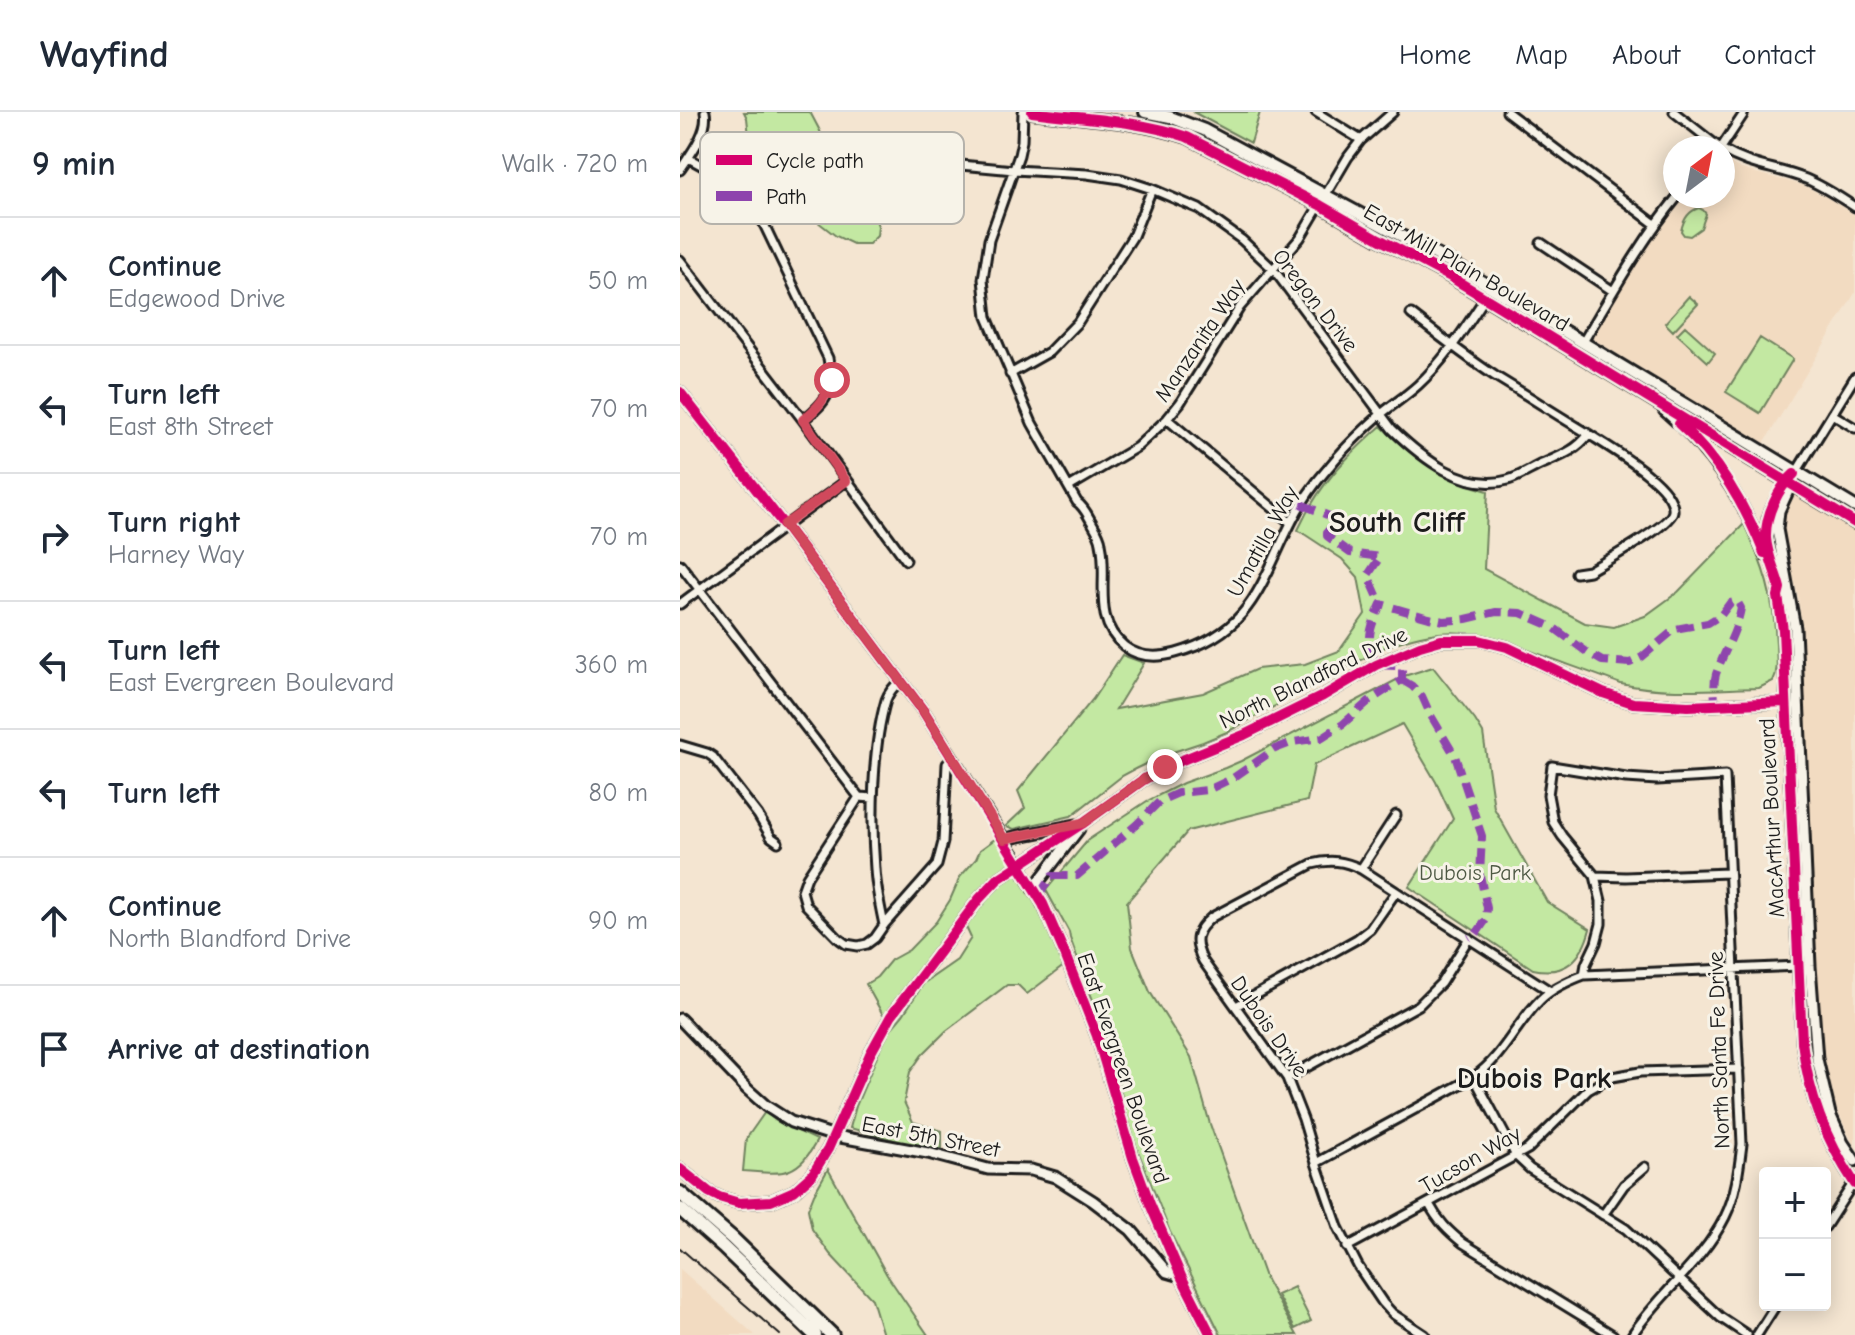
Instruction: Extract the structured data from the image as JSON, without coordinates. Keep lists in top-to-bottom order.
{
  "streets": {
    "main road": ["East Mill Plain Boulevard"],
    "street": [
      "Oregon Drive",
      "Manzanita Way",
      "Umatilla Way",
      "North Blandford Drive",
      "MacArthur Boulevard",
      "Dubois Drive",
      "North Santa Fe Drive",
      "East Evergreen Boulevard",
      "East 5th Street",
      "Tucson Way"
    ]
  },
  "crossings": [
    ["East Mill Plain Boulevard", "Manzanita Way"],
    ["East Mill Plain Boulevard", "Umatilla Way"],
    ["East Mill Plain Boulevard", "MacArthur Boulevard"],
    ["Oregon Drive", "Manzanita Way"],
    ["Oregon Drive", "Umatilla Way"],
    ["Manzanita Way", "Umatilla Way"],
    ["North Blandford Drive", "MacArthur Boulevard"],
    ["North Blandford Drive", "East 5th Street"],
    ["Dubois Drive", "Tucson Way"],
    ["North Santa Fe Drive", "Tucson Way"],
    ["East Evergreen Boulevard", "East 5th Street"]
  ],
  "districts": ["South Cliff", "Dubois Park"],
  "parks": ["Dubois Park"],
  "legend": ["Cycle path", "Path"],
  "north": "top right",
  "page": {
    "header": "Wayfind",
    "nav": [
      "Home",
      "Map",
      "About",
      "Contact"
    ],
    "heading": ["9 min", "Walk · 720 m"],
    "list": [
      ["Continue", "Edgewood Drive", "50 m"],
      ["Turn left", "East 8th Street", "70 m"],
      ["Turn right", "Harney Way", "70 m"],
      ["Turn left", "East Evergreen Boulevard", "360 m"],
      ["Turn left", "80 m"],
      ["Continue", "North Blandford Drive", "90 m"],
      "Arrive at destination"
    ],
    "map_buttons": ["+", "−"]
  }
}
